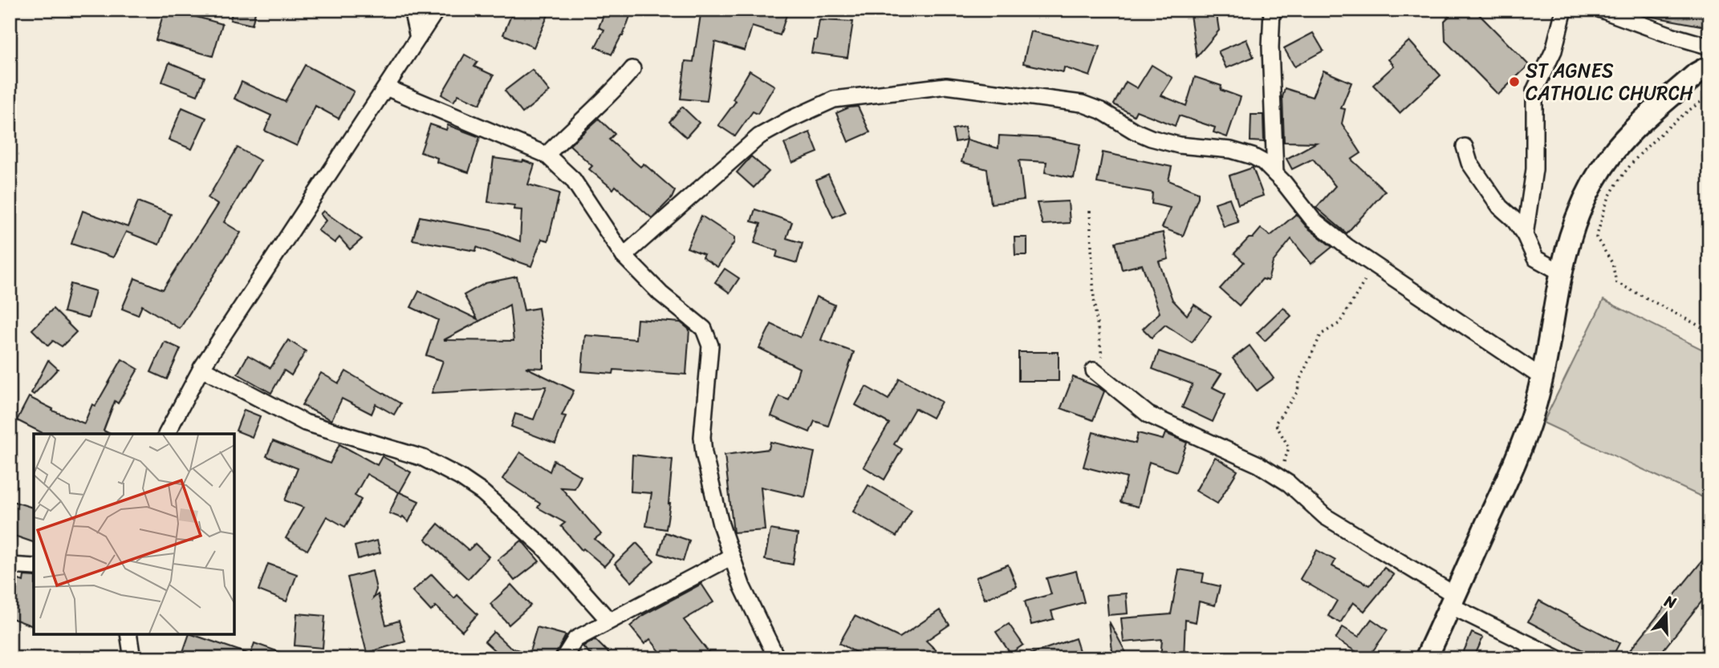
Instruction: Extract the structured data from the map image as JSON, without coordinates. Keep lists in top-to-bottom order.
{
  "places": ["ST AGNES CATHOLIC CHURCH"],
  "north": "top"
}
